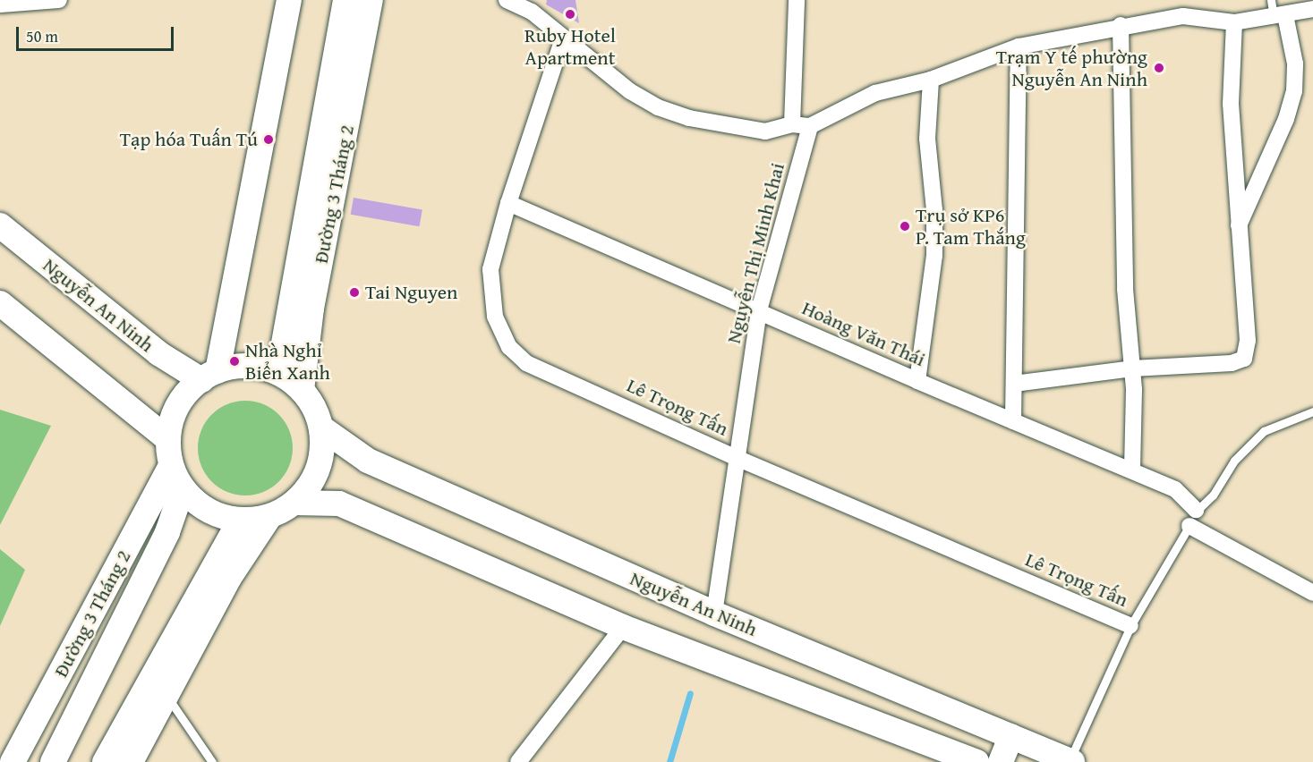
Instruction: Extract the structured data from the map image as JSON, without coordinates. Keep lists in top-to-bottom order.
{
  "streets": {
    "main road": ["Đường 3 Tháng 2", "Nguyễn An Ninh"],
    "street": ["Nguyễn Thị Minh Khai", "Hoàng Văn Thái", "Lê Trọng Tấn"]
  },
  "crossings": [
    ["Đường 3 Tháng 2", "Nguyễn An Ninh"],
    ["Nguyễn Thị Minh Khai", "Nguyễn An Ninh"],
    ["Nguyễn Thị Minh Khai", "Hoàng Văn Thái"],
    ["Nguyễn Thị Minh Khai", "Lê Trọng Tấn"],
    ["Hoàng Văn Thái", "Lê Trọng Tấn"]
  ],
  "places": [
    "Ruby Hotel Apartment",
    "Trạm Y tế phường Nguyễn An Ninh",
    "Tạp hóa Tuấn Tú",
    "Trụ sở KP6 P. Tam Thắng",
    "Tai Nguyen",
    "Nhà Nghỉ Biển Xanh"
  ],
  "scale_bar": "50 m"
}
